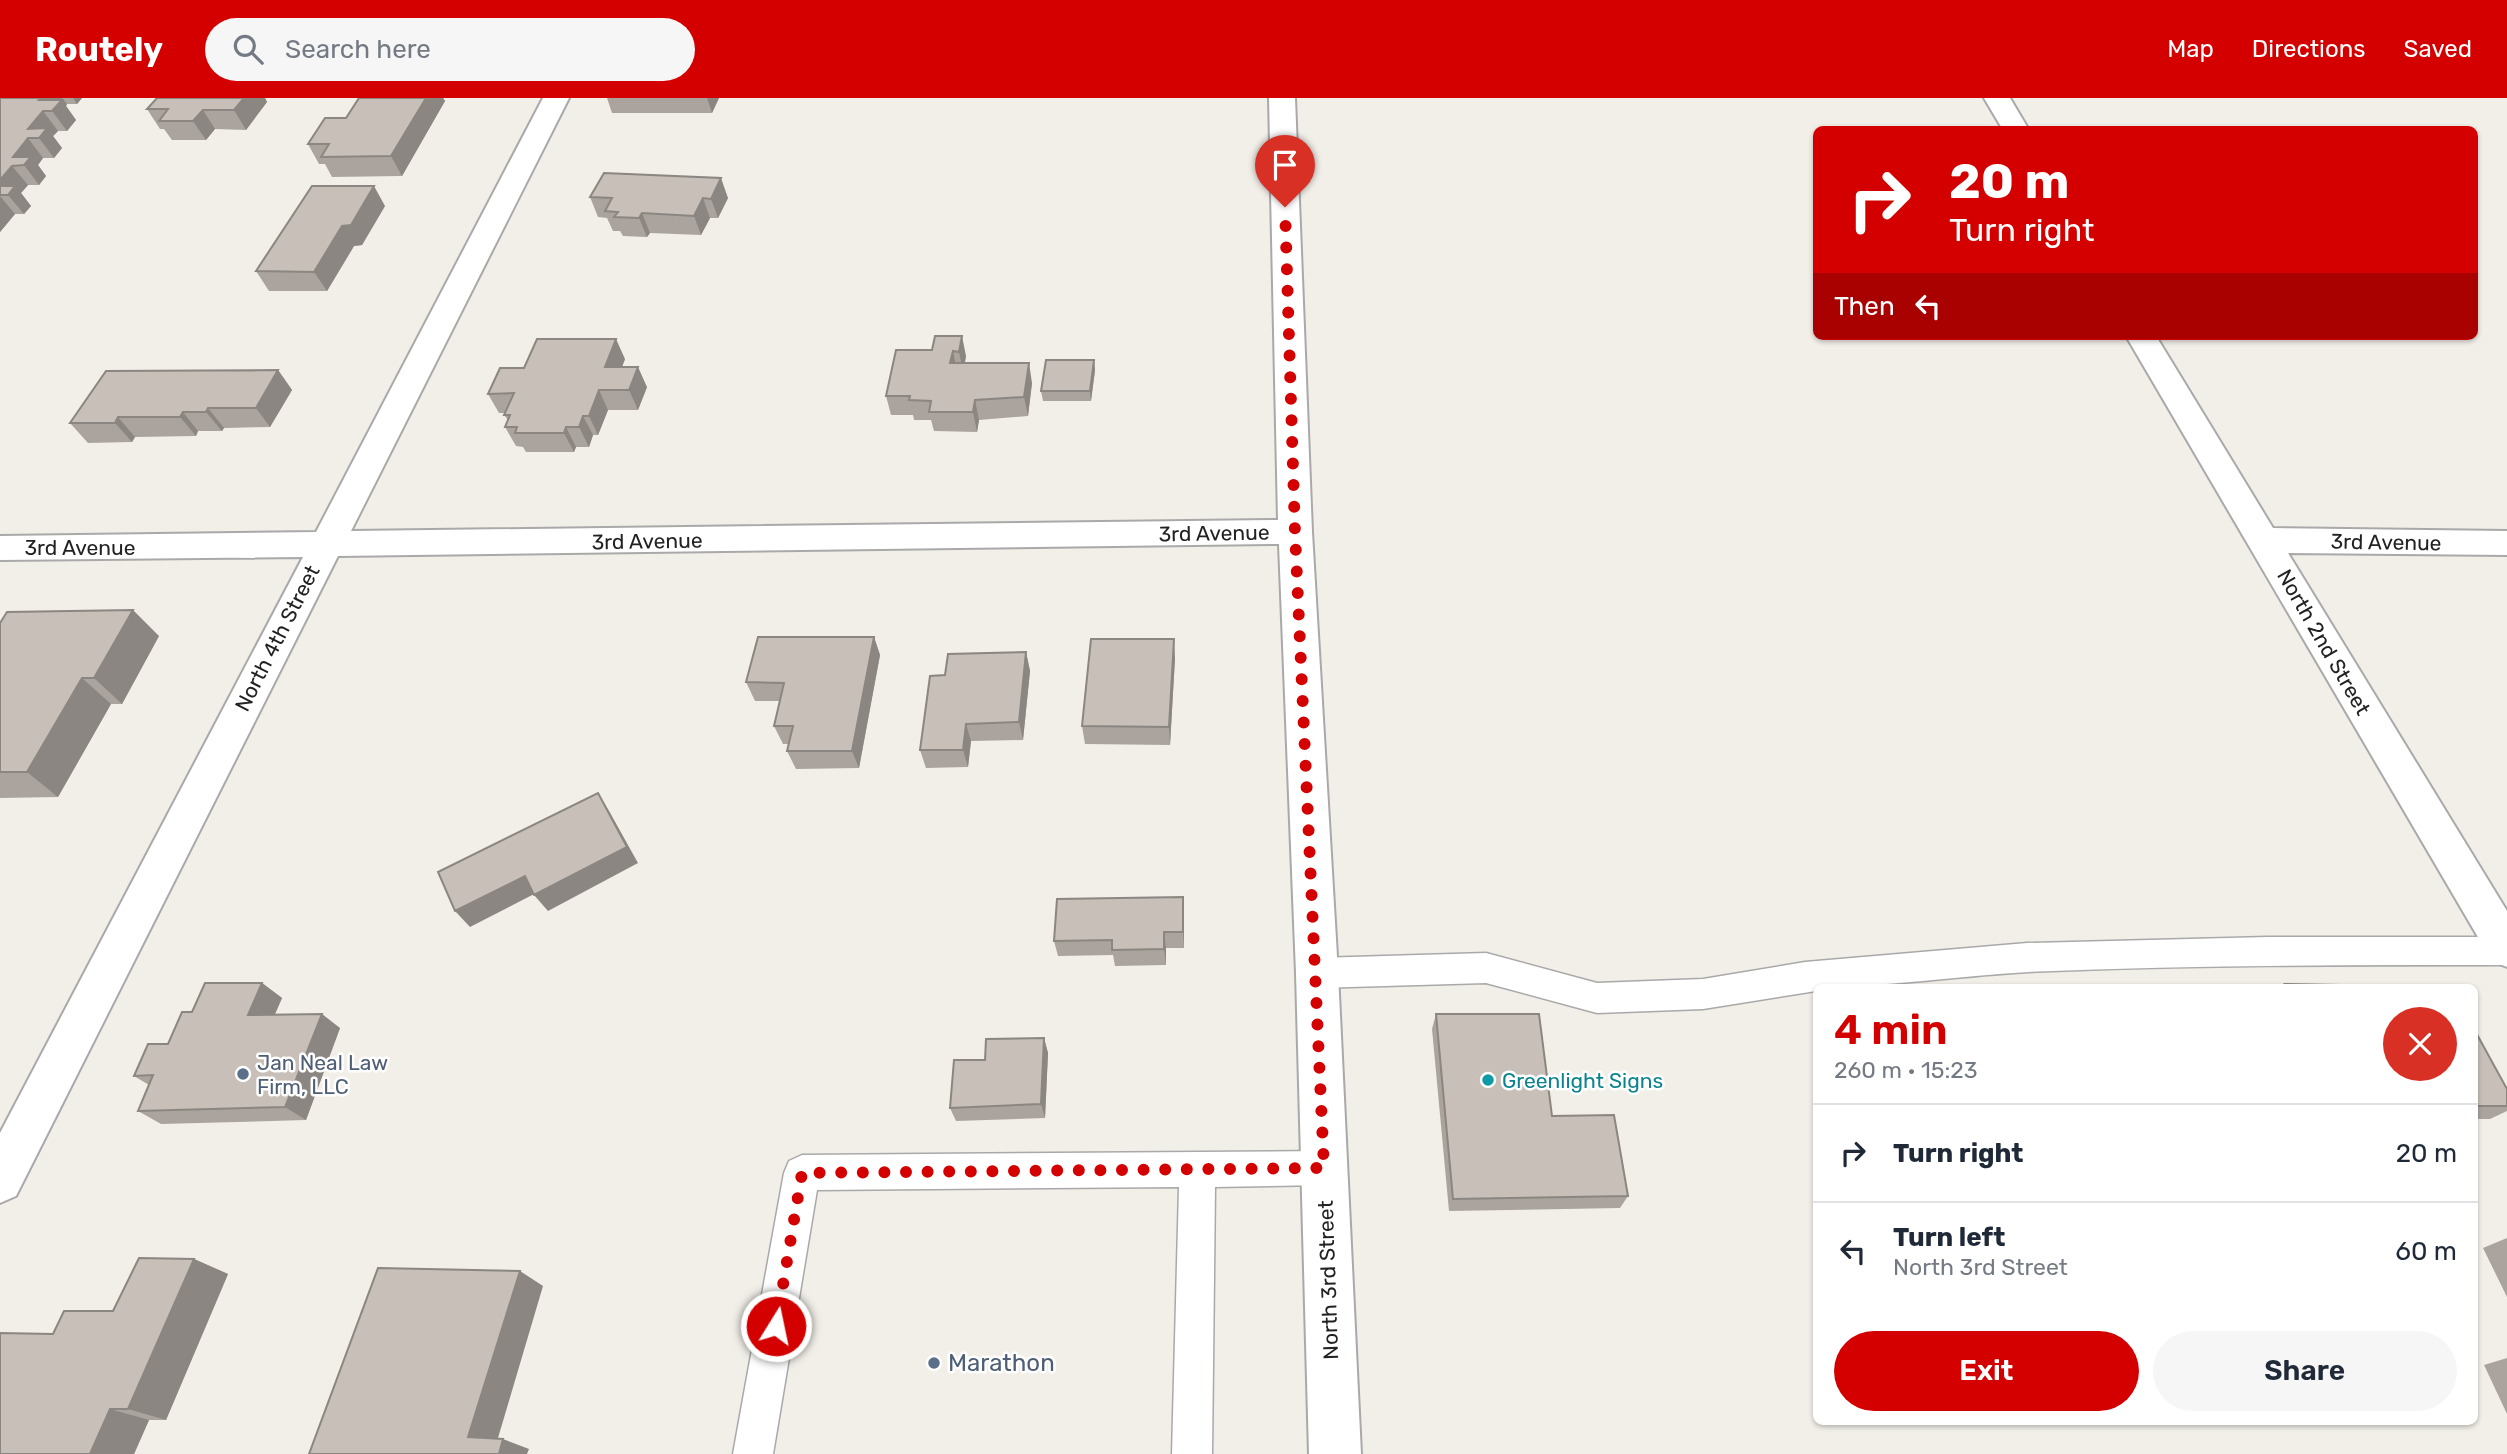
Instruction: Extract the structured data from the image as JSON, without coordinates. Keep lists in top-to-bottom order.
{
  "streets": {
    "street": [
      "3rd Avenue",
      "North 4th Street",
      "North 2nd Street",
      "North 3rd Street"
    ]
  },
  "crossings": [
    ["3rd Avenue", "North 4th Street"],
    ["3rd Avenue", "North 2nd Street"],
    ["3rd Avenue", "North 3rd Street"]
  ],
  "places": ["Jan Neal Law Firm, LLC", "Greenlight Signs", "Marathon"],
  "page": {
    "header": "Routely",
    "search": "Search here",
    "nav": ["Map", "Directions", "Saved"],
    "turn": ["20 m", "Turn right"],
    "then": "Then",
    "heading": ["4 min", "260 m · 15:23"],
    "list": [
      {
        "name": "Turn right",
        "value": "20 m"
      },
      {
        "name": "Turn left",
        "note": "North 3rd Street",
        "value": "60 m"
      }
    ],
    "buttons": ["Exit", "Share"]
  }
}
